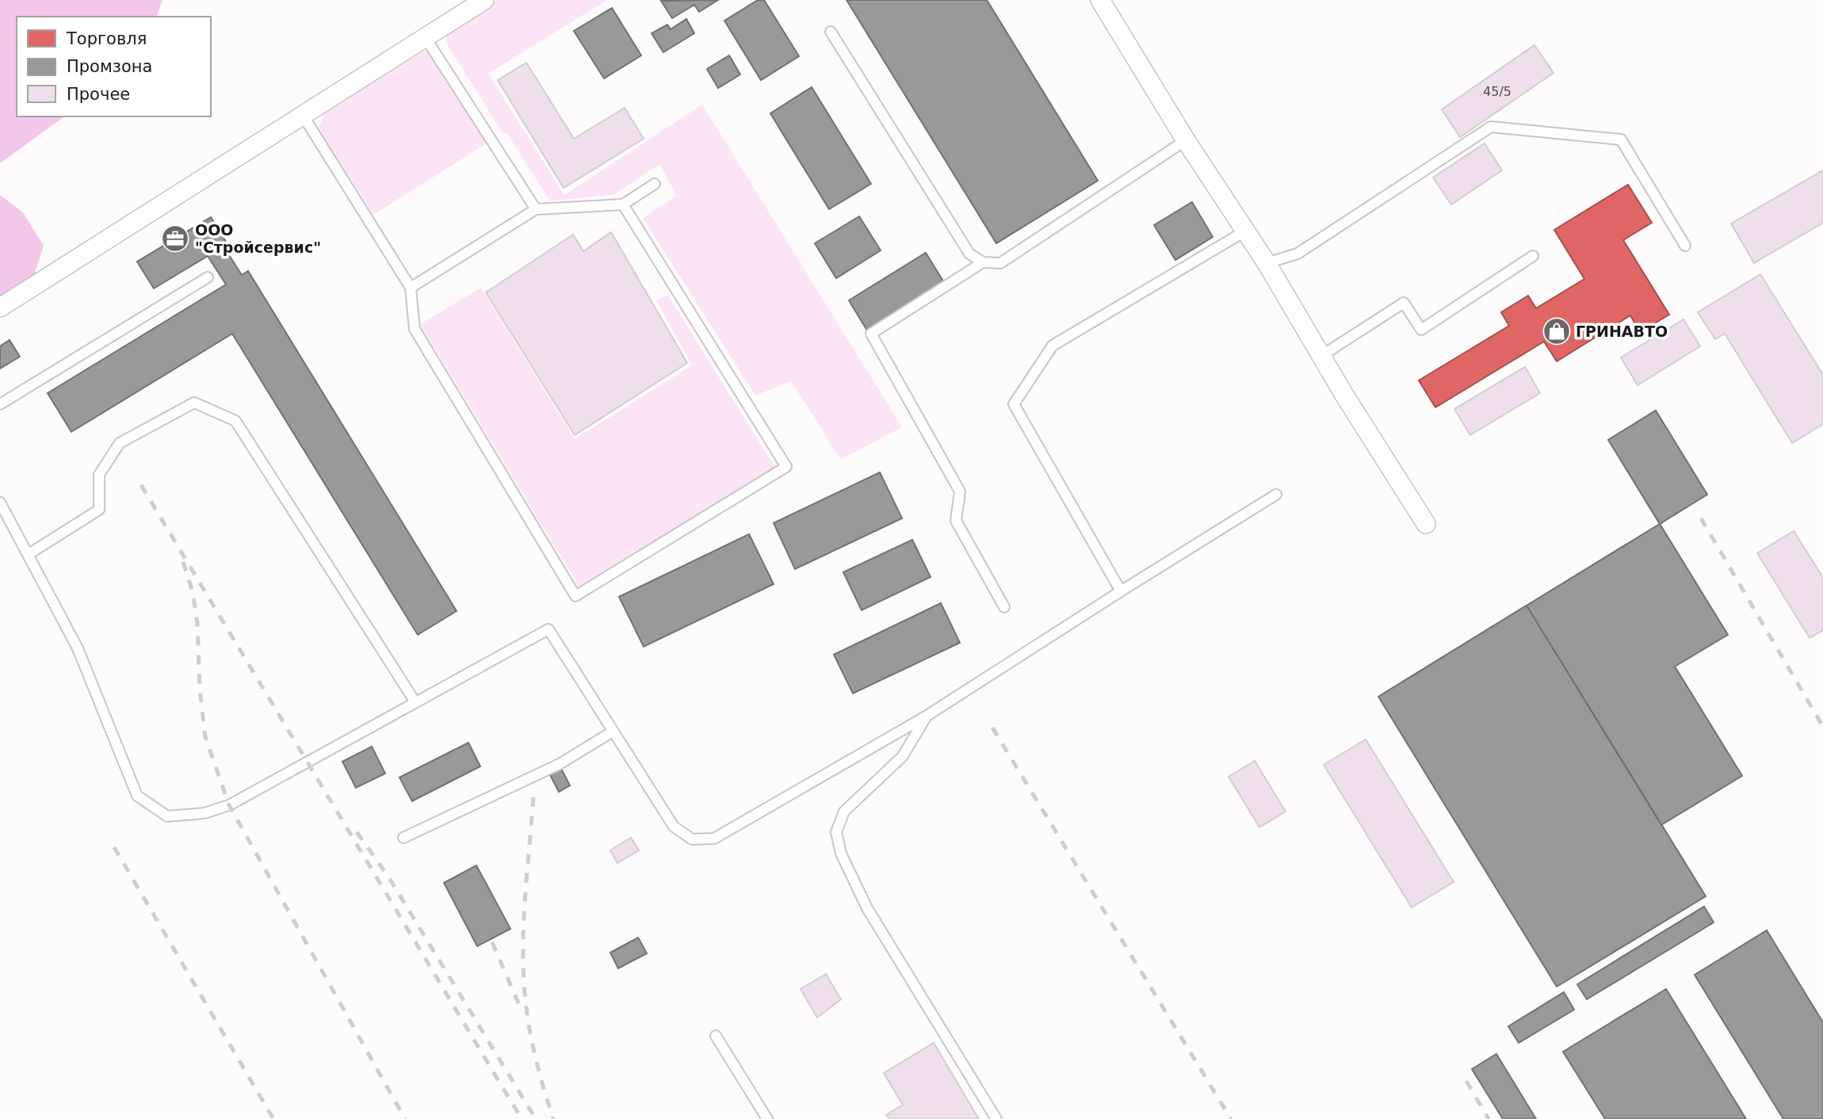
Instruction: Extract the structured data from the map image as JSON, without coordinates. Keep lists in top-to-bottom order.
{
  "places": {
    "office": ["ООО \"Стройсервис\""],
    "shop": ["ГРИНАВТО"]
  },
  "house_numbers": ["45/5"],
  "legend": ["Торговля", "Промзона", "Прочее"]
}
